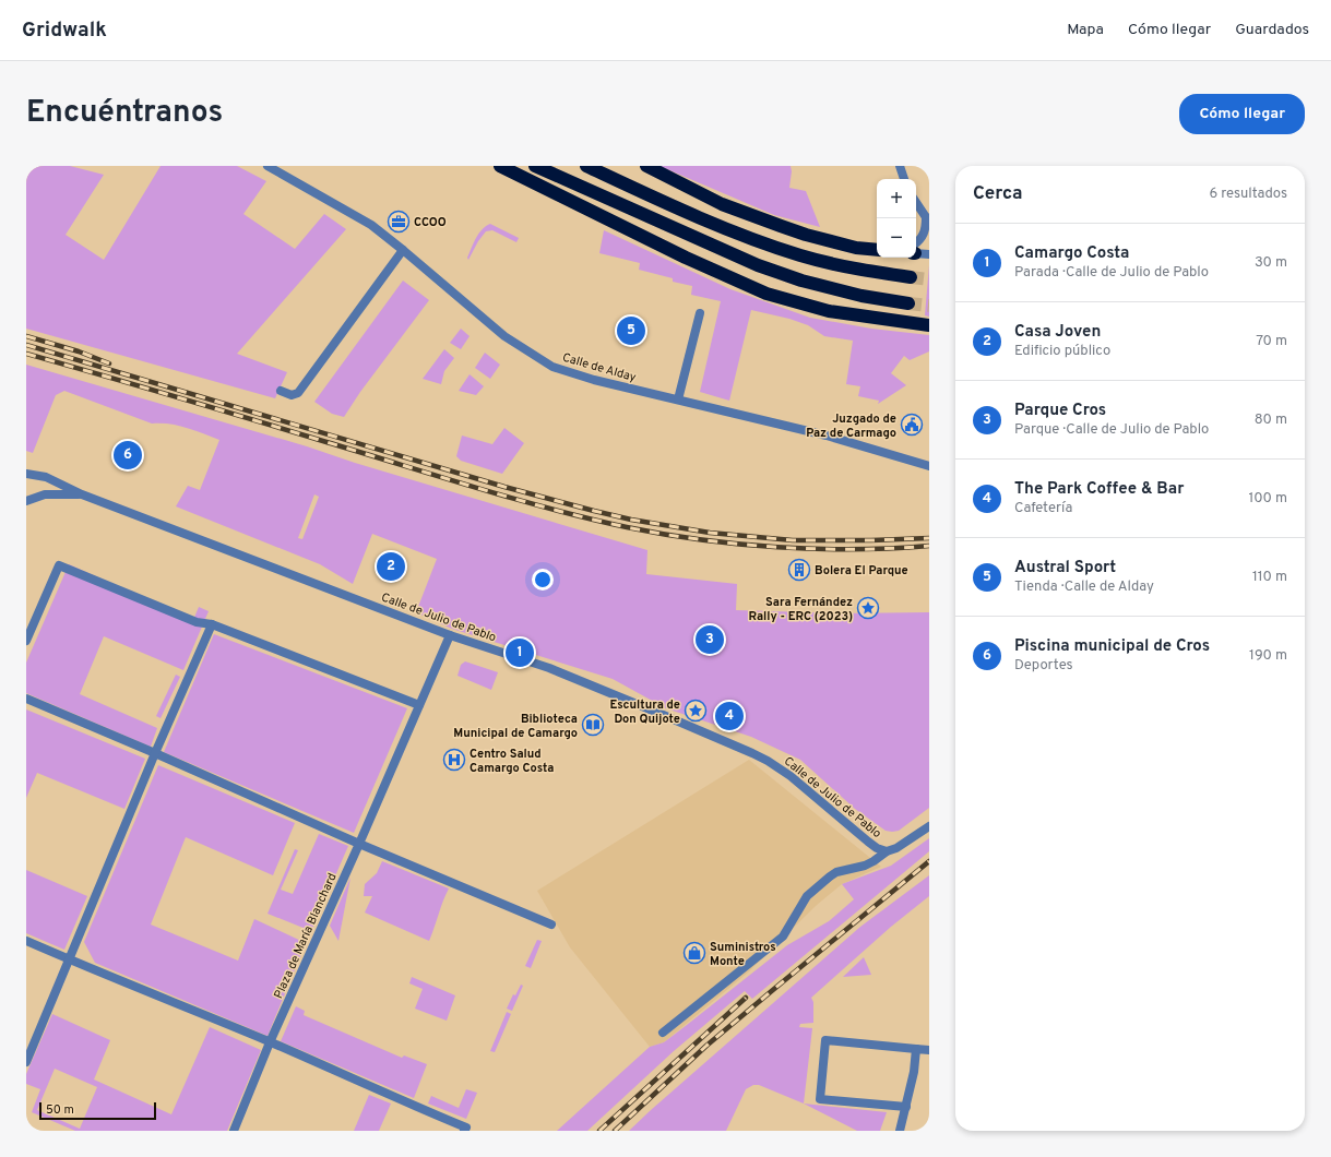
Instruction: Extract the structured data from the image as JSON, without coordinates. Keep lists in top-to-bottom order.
{
  "streets": {
    "street": ["Calle de Alday", "Calle de Julio de Pablo", "Plaza de María Blanchard"]
  },
  "crossings": [
    ["Calle de Julio de Pablo", "Plaza de María Blanchard"]
  ],
  "places": {
    "office": ["CCOO"],
    "public building": ["Juzgado de Paz de Carmago"],
    "building": ["Bolera El Parque"],
    "place": ["Sara Fernández Rally - ERC (2023)", "Escultura de Don Quijote"],
    "library": ["Biblioteca Municipal de Camargo"],
    "hospital": ["Centro Salud Camargo Costa"],
    "shop": ["Suministros Monte"]
  },
  "scale_bar": "50 m",
  "page": {
    "header": "Gridwalk",
    "nav": ["Mapa", "Cómo llegar", "Guardados"],
    "title": "Encuéntranos",
    "buttons": "Cómo llegar",
    "heading": ["Cerca", "6 resultados"],
    "map_buttons": ["+", "−"],
    "list": [
      {
        "mark": "1",
        "name": "Camargo Costa",
        "note": "Parada · Calle de Julio de Pablo",
        "value": "30 m"
      },
      {
        "mark": "2",
        "name": "Casa Joven",
        "note": "Edificio público",
        "value": "70 m"
      },
      {
        "mark": "3",
        "name": "Parque Cros",
        "note": "Parque · Calle de Julio de Pablo",
        "value": "80 m"
      },
      {
        "mark": "4",
        "name": "The Park Coffee & Bar",
        "note": "Cafetería",
        "value": "100 m"
      },
      {
        "mark": "5",
        "name": "Austral Sport",
        "note": "Tienda · Calle de Alday",
        "value": "110 m"
      },
      {
        "mark": "6",
        "name": "Piscina municipal de Cros",
        "note": "Deportes",
        "value": "190 m"
      }
    ],
    "pins": [
      "5",
      "6",
      "2",
      "3",
      "1",
      "4"
    ],
    "scale": "50 m"
  }
}
